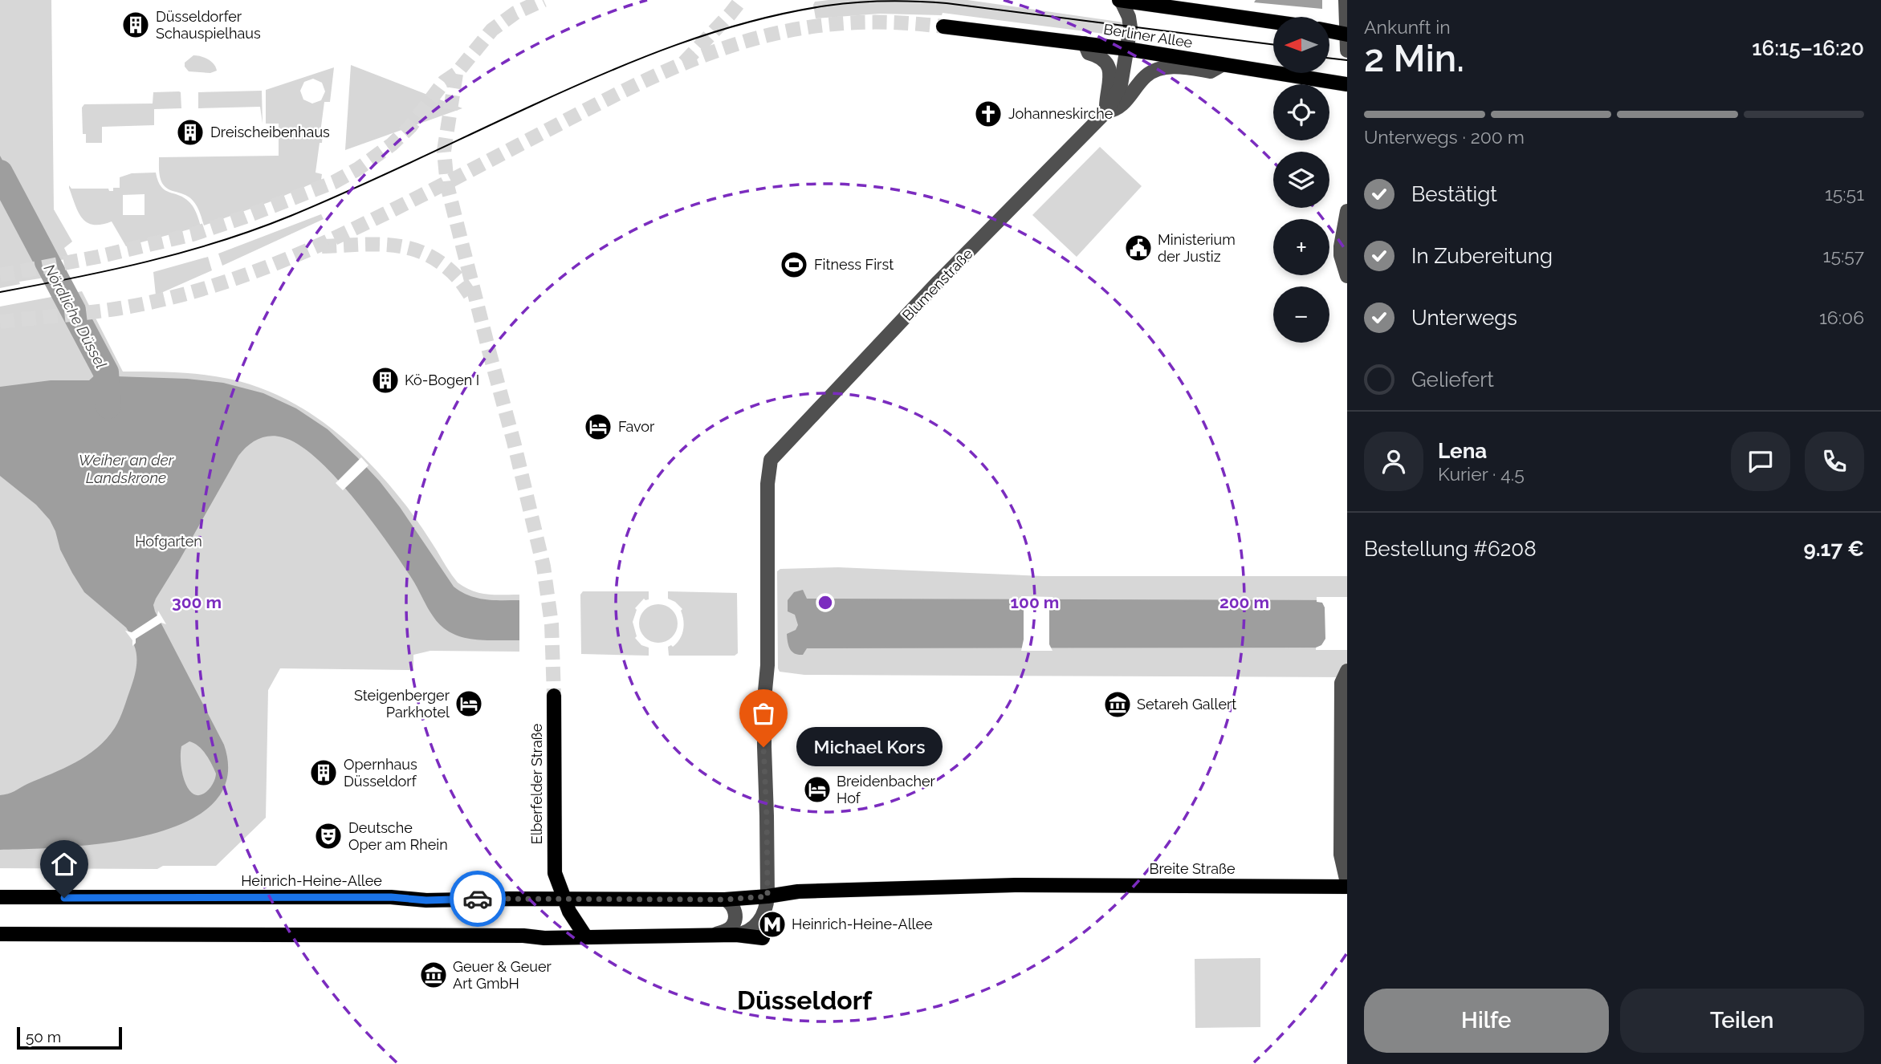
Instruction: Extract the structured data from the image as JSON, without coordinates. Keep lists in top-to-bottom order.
{
  "streets": {
    "main road": [
      "Berliner Allee",
      "Elberfelder Straße",
      "Breite Straße",
      "Heinrich-Heine-Allee"
    ],
    "street": ["Blumenstraße"]
  },
  "crossings": [
    ["Berliner Allee", "Blumenstraße"],
    ["Blumenstraße", "Heinrich-Heine-Allee"],
    ["Elberfelder Straße", "Heinrich-Heine-Allee"],
    ["Breite Straße", "Heinrich-Heine-Allee"]
  ],
  "districts": ["Düsseldorf"],
  "water": ["Nördliche Düssel", "Weiher an der Landskrone"],
  "parks": ["Hofgarten"],
  "places": {
    "building": [
      "Düsseldorfer Schauspielhaus",
      "Dreischeibenhaus",
      "Kö-Bogen I",
      "Opernhaus Düsseldorf"
    ],
    "church": ["Johanneskirche"],
    "public building": ["Ministerium der Justiz"],
    "sports": ["Fitness First"],
    "hotel": ["Favor", "Steigenberger Parkhotel", "Breidenbacher Hof"],
    "museum": ["Setareh Gallert", "Geuer & Geuer Art GmbH"],
    "other": ["Michael Kors"],
    "theatre": ["Deutsche Oper am Rhein"],
    "metro station": ["Heinrich-Heine-Allee"]
  },
  "scale_bar": "50 m",
  "north": "left",
  "page": {
    "heading": ["2 Min.", "Ankunft in", "16:15–16:20"],
    "panel": [
      "Lena",
      "Kurier · 4.5",
      "Bestellung #6208",
      "9.17 €"
    ],
    "map_buttons": ["+", "−"],
    "bar": "Unterwegs · 200 m",
    "list": [
      ["Bestätigt", "15:51"],
      ["In Zubereitung", "15:57"],
      ["Unterwegs", "16:06"],
      "Geliefert"
    ],
    "bubble": "Michael Kors",
    "buttons": ["Hilfe", "Teilen"],
    "scale": "50 m"
  },
  "rings": ["100 m", "200 m", "300 m"]
}
